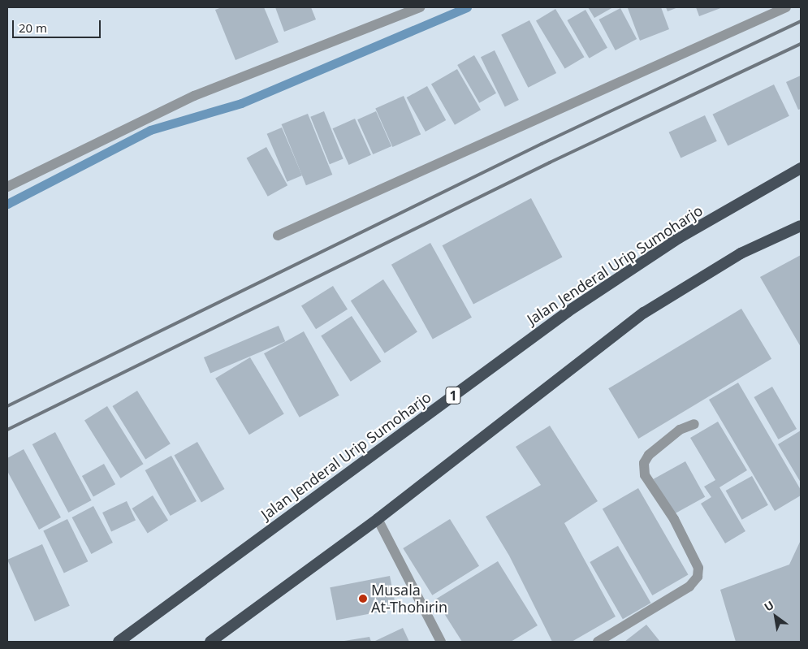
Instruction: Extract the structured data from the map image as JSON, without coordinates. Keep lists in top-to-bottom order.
{
  "streets": {
    "highway": ["Jalan Jenderal Urip Sumoharjo", "1"]
  },
  "places": ["Musala At-Thohirin"],
  "scale_bar": "20 m",
  "north": "top left"
}
